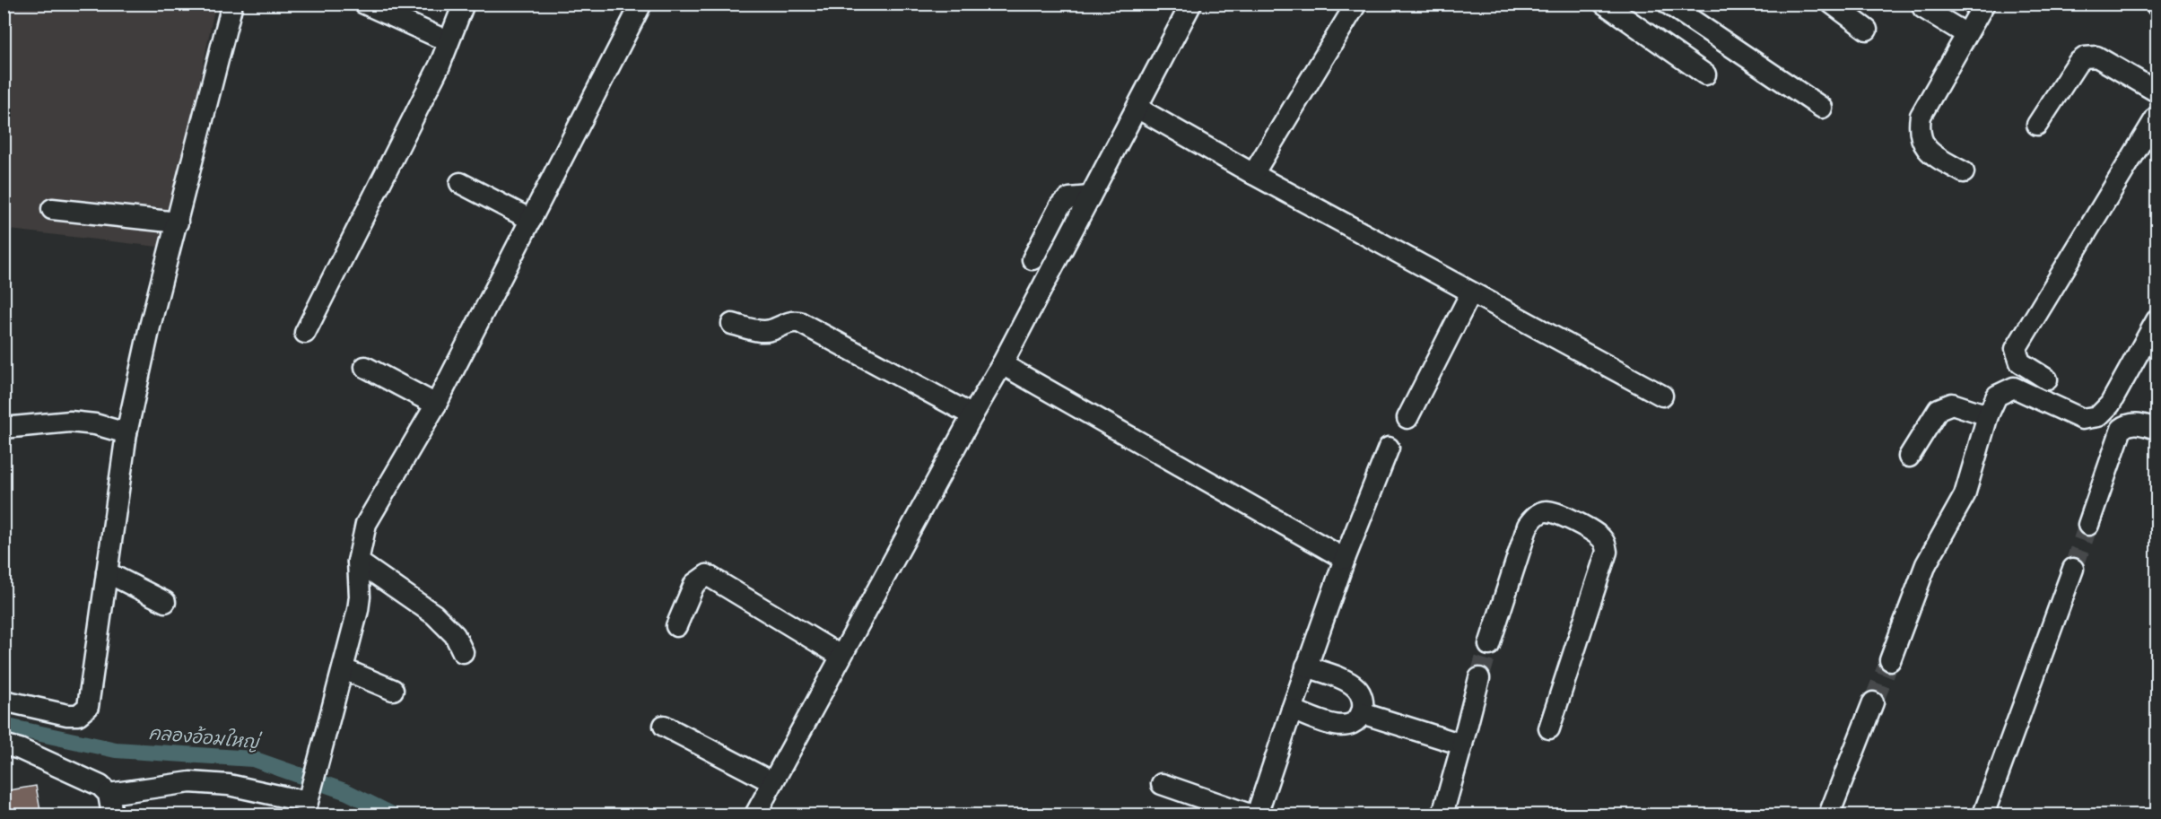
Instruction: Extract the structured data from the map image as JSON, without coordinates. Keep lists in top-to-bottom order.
{
  "water": ["คลองอ้อมใหญ่"]
}
